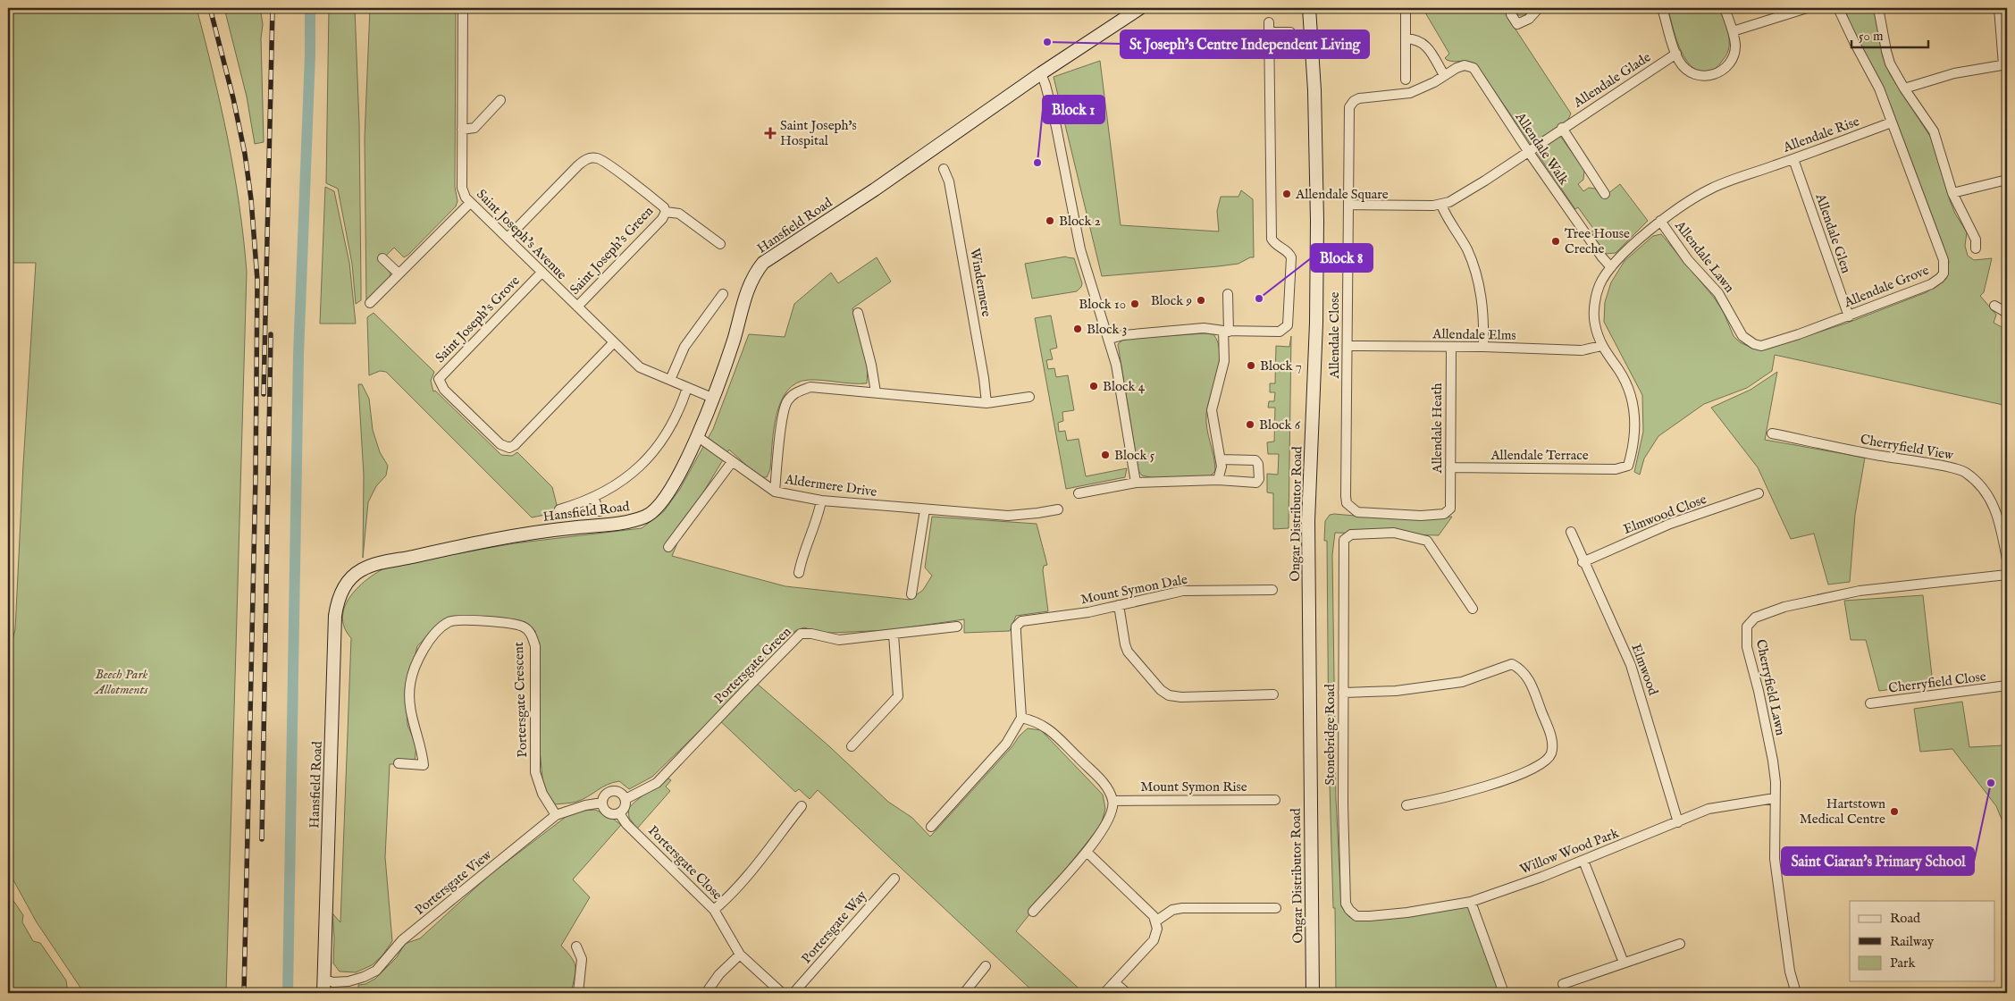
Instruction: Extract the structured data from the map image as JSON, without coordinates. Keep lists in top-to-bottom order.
{
  "streets": {
    "street": [
      "Allendale Glade",
      "Allendale Rise",
      "Allendale Walk",
      "Hansfield Road",
      "Allendale Glen",
      "Saint Joseph's Avenue",
      "Saint Joseph's Green",
      "Allendale Lawn",
      "Windermere",
      "Allendale Grove",
      "Saint Joseph's Grove",
      "Allendale Elms",
      "Allendale Close",
      "Allendale Heath",
      "Cherryfield View",
      "Allendale Terrace",
      "Aldermere Drive",
      "Ongar Distributor Road",
      "Elmwood Close",
      "Mount Symon Dale",
      "Portersgate Green",
      "Elmwood",
      "Cherryfield Close",
      "Cherryfield Lawn",
      "Portersgate Crescent",
      "Stonebridge Road",
      "Mount Symon Rise",
      "Willow Wood Park",
      "Portersgate Close",
      "Portersgate View",
      "Portersgate Way"
    ]
  },
  "crossings": [
    ["Allendale Glade", "Allendale Walk"],
    ["Allendale Rise", "Allendale Walk"],
    ["Allendale Rise", "Allendale Glen"],
    ["Allendale Rise", "Allendale Lawn"],
    ["Allendale Rise", "Allendale Grove"],
    ["Allendale Rise", "Allendale Elms"],
    ["Allendale Rise", "Allendale Terrace"],
    ["Allendale Walk", "Allendale Close"],
    ["Hansfield Road", "Saint Joseph's Avenue"],
    ["Hansfield Road", "Aldermere Drive"],
    ["Hansfield Road", "Portersgate View"],
    ["Allendale Glen", "Allendale Grove"],
    ["Saint Joseph's Avenue", "Saint Joseph's Green"],
    ["Saint Joseph's Avenue", "Saint Joseph's Grove"],
    ["Allendale Lawn", "Allendale Grove"],
    ["Allendale Elms", "Allendale Close"],
    ["Allendale Elms", "Allendale Heath"],
    ["Allendale Close", "Allendale Heath"],
    ["Allendale Heath", "Allendale Terrace"],
    ["Elmwood Close", "Elmwood"],
    ["Portersgate Green", "Portersgate Close"],
    ["Portersgate Green", "Portersgate View"],
    ["Elmwood", "Willow Wood Park"],
    ["Cherryfield Lawn", "Willow Wood Park"],
    ["Portersgate Crescent", "Portersgate View"],
    ["Stonebridge Road", "Willow Wood Park"],
    ["Portersgate Close", "Portersgate View"]
  ],
  "parks": ["Beech Park Allotments"],
  "places": {
    "other": [
      "St Joseph's Centre Independent Living",
      "Block 1",
      "Allendale Square",
      "Block 2",
      "Tree House Creche",
      "Block 8",
      "Block 9",
      "Block 10",
      "Block 3",
      "Block 7",
      "Block 4",
      "Block 6",
      "Block 5",
      "Saint Ciaran's Primary School",
      "Hartstown Medical Centre"
    ],
    "health": ["Saint Joseph's Hospital"]
  },
  "legend": ["Road", "Railway", "Park"],
  "scale_bar": "50 m"
}
